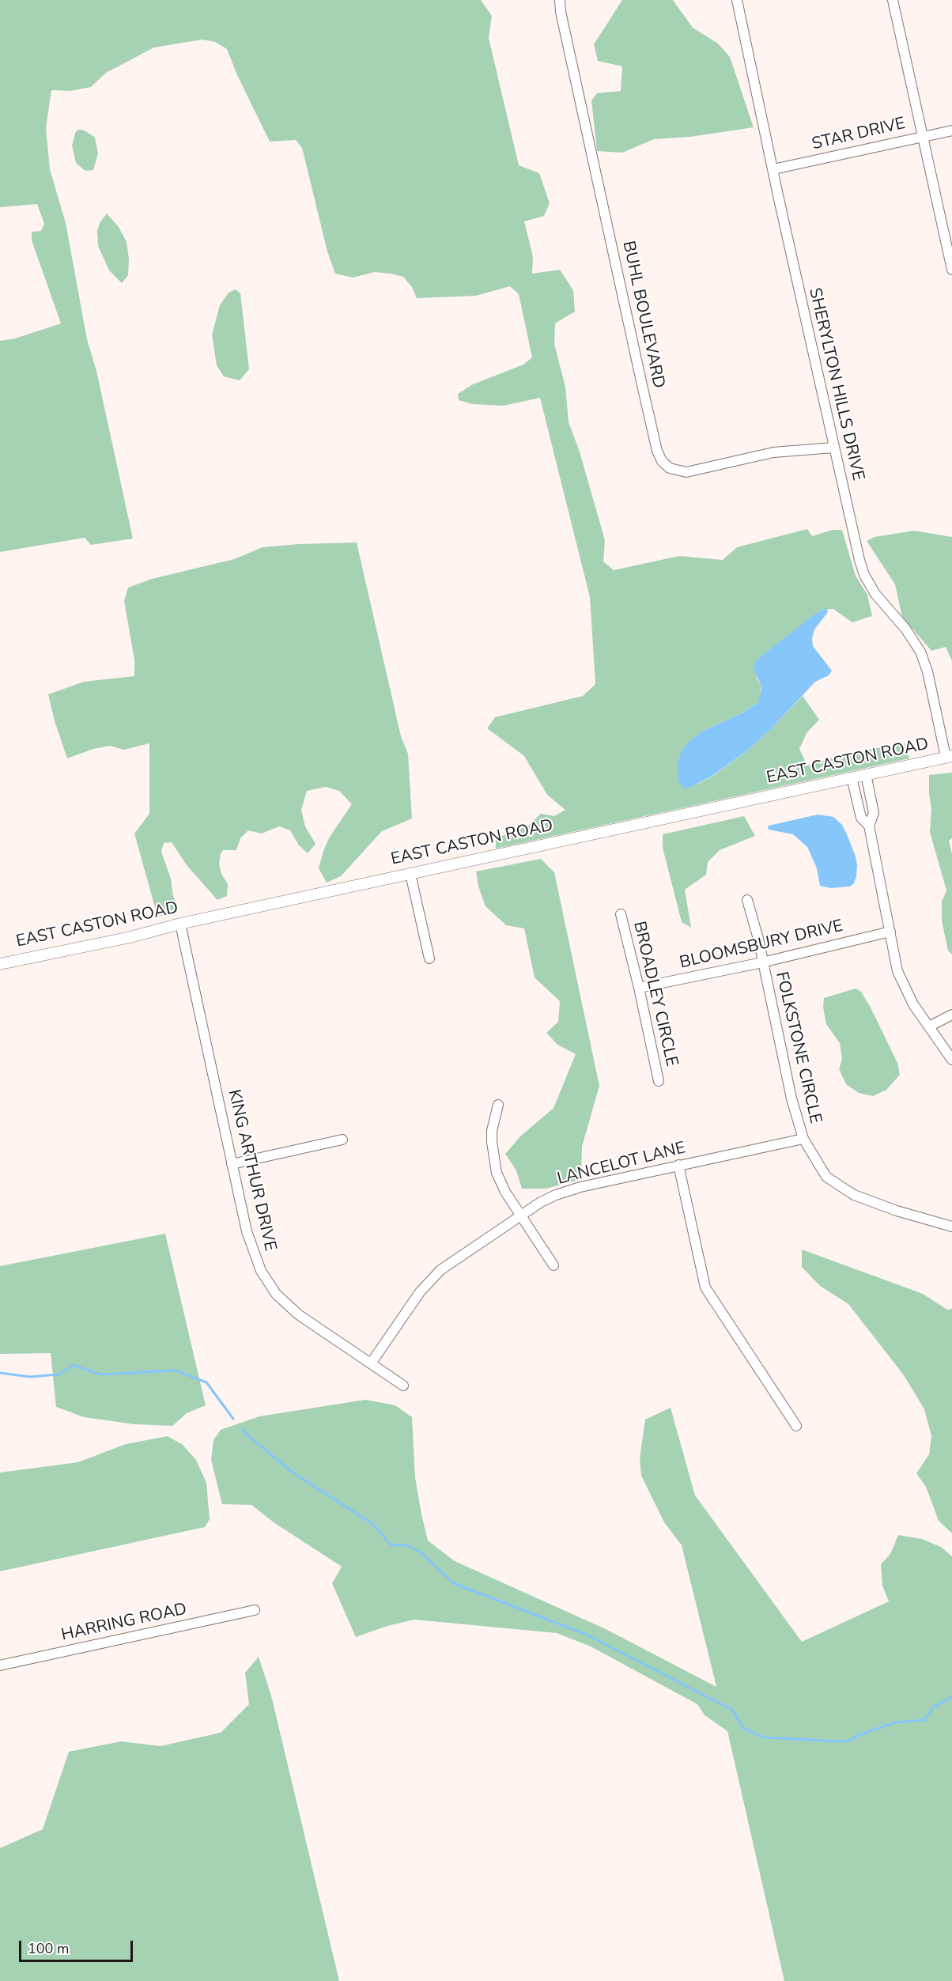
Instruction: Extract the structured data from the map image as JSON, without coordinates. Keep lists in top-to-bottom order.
{
  "streets": {
    "street": [
      "STAR DRIVE",
      "BUHL BOULEVARD",
      "SHERYLTON HILLS DRIVE",
      "EAST CASTON ROAD",
      "BLOOMSBURY DRIVE",
      "BROADLEY CIRCLE",
      "FOLKSTONE CIRCLE",
      "LANCELOT LANE",
      "KING ARTHUR DRIVE",
      "HARRING ROAD"
    ]
  },
  "crossings": [
    ["STAR DRIVE", "SHERYLTON HILLS DRIVE"],
    ["BUHL BOULEVARD", "SHERYLTON HILLS DRIVE"],
    ["SHERYLTON HILLS DRIVE", "EAST CASTON ROAD"],
    ["EAST CASTON ROAD", "KING ARTHUR DRIVE"],
    ["BLOOMSBURY DRIVE", "BROADLEY CIRCLE"],
    ["BLOOMSBURY DRIVE", "FOLKSTONE CIRCLE"],
    ["FOLKSTONE CIRCLE", "LANCELOT LANE"],
    ["LANCELOT LANE", "KING ARTHUR DRIVE"]
  ],
  "scale_bar": "100 m"
}
